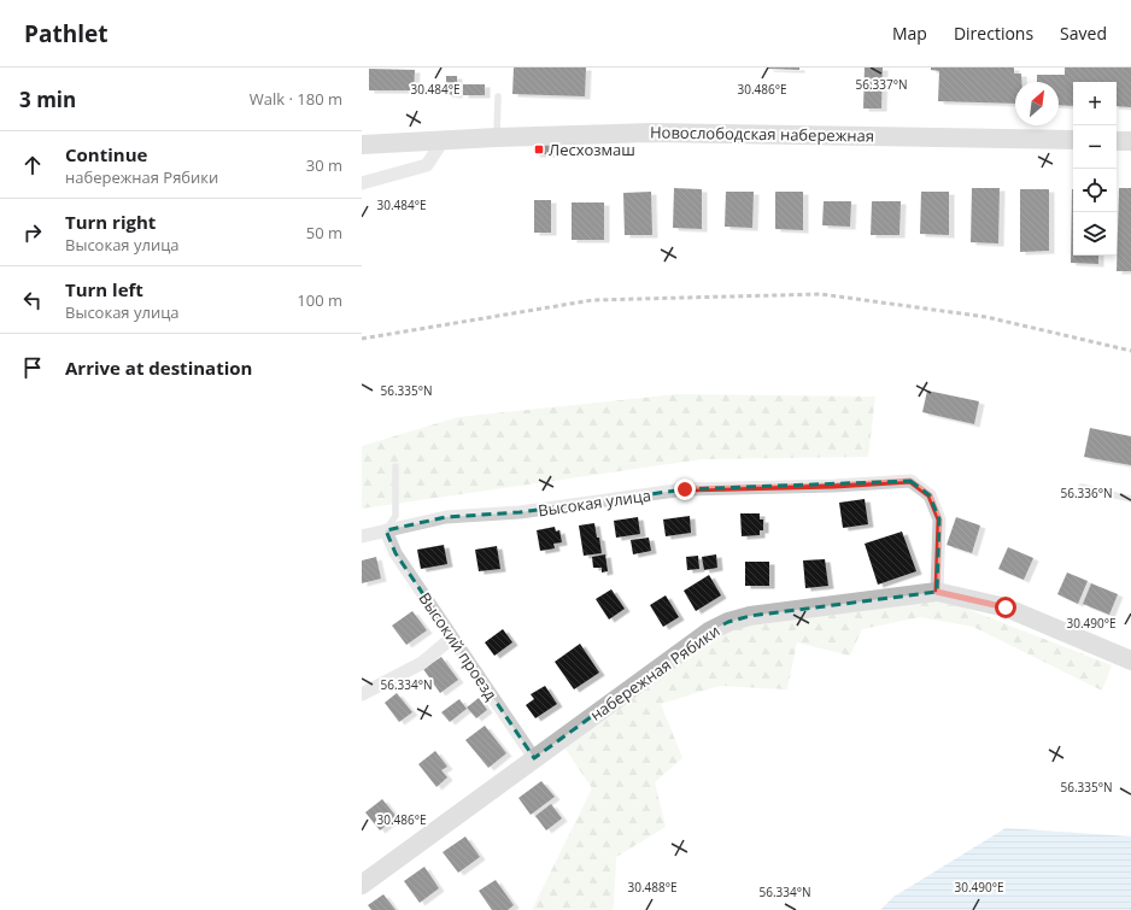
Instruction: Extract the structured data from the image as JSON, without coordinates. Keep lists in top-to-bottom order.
{
  "streets": {
    "street": [
      "Новослободская набережная",
      "Высокая улица",
      "Высокий проезд",
      "набережная Рябики"
    ]
  },
  "crossings": [
    ["Высокая улица", "Высокий проезд"],
    ["Высокая улица", "набережная Рябики"],
    ["Высокий проезд", "набережная Рябики"]
  ],
  "places": {
    "transit": ["Лесхозмаш"]
  },
  "north": "top right",
  "page": {
    "header": "Pathlet",
    "nav": ["Map", "Directions", "Saved"],
    "heading": ["3 min", "Walk · 180 m"],
    "map_buttons": ["+", "−"],
    "list": [
      ["Continue", "набережная Рябики", "30 m"],
      ["Turn right", "Высокая улица", "50 m"],
      ["Turn left", "Высокая улица", "100 m"],
      "Arrive at destination"
    ]
  },
  "coordinates": [
    "56.337°N",
    "30.484°E",
    "30.486°E",
    "56.335°N",
    "56.336°N",
    "30.490°E",
    "56.334°N",
    "30.488°E"
  ]
}
